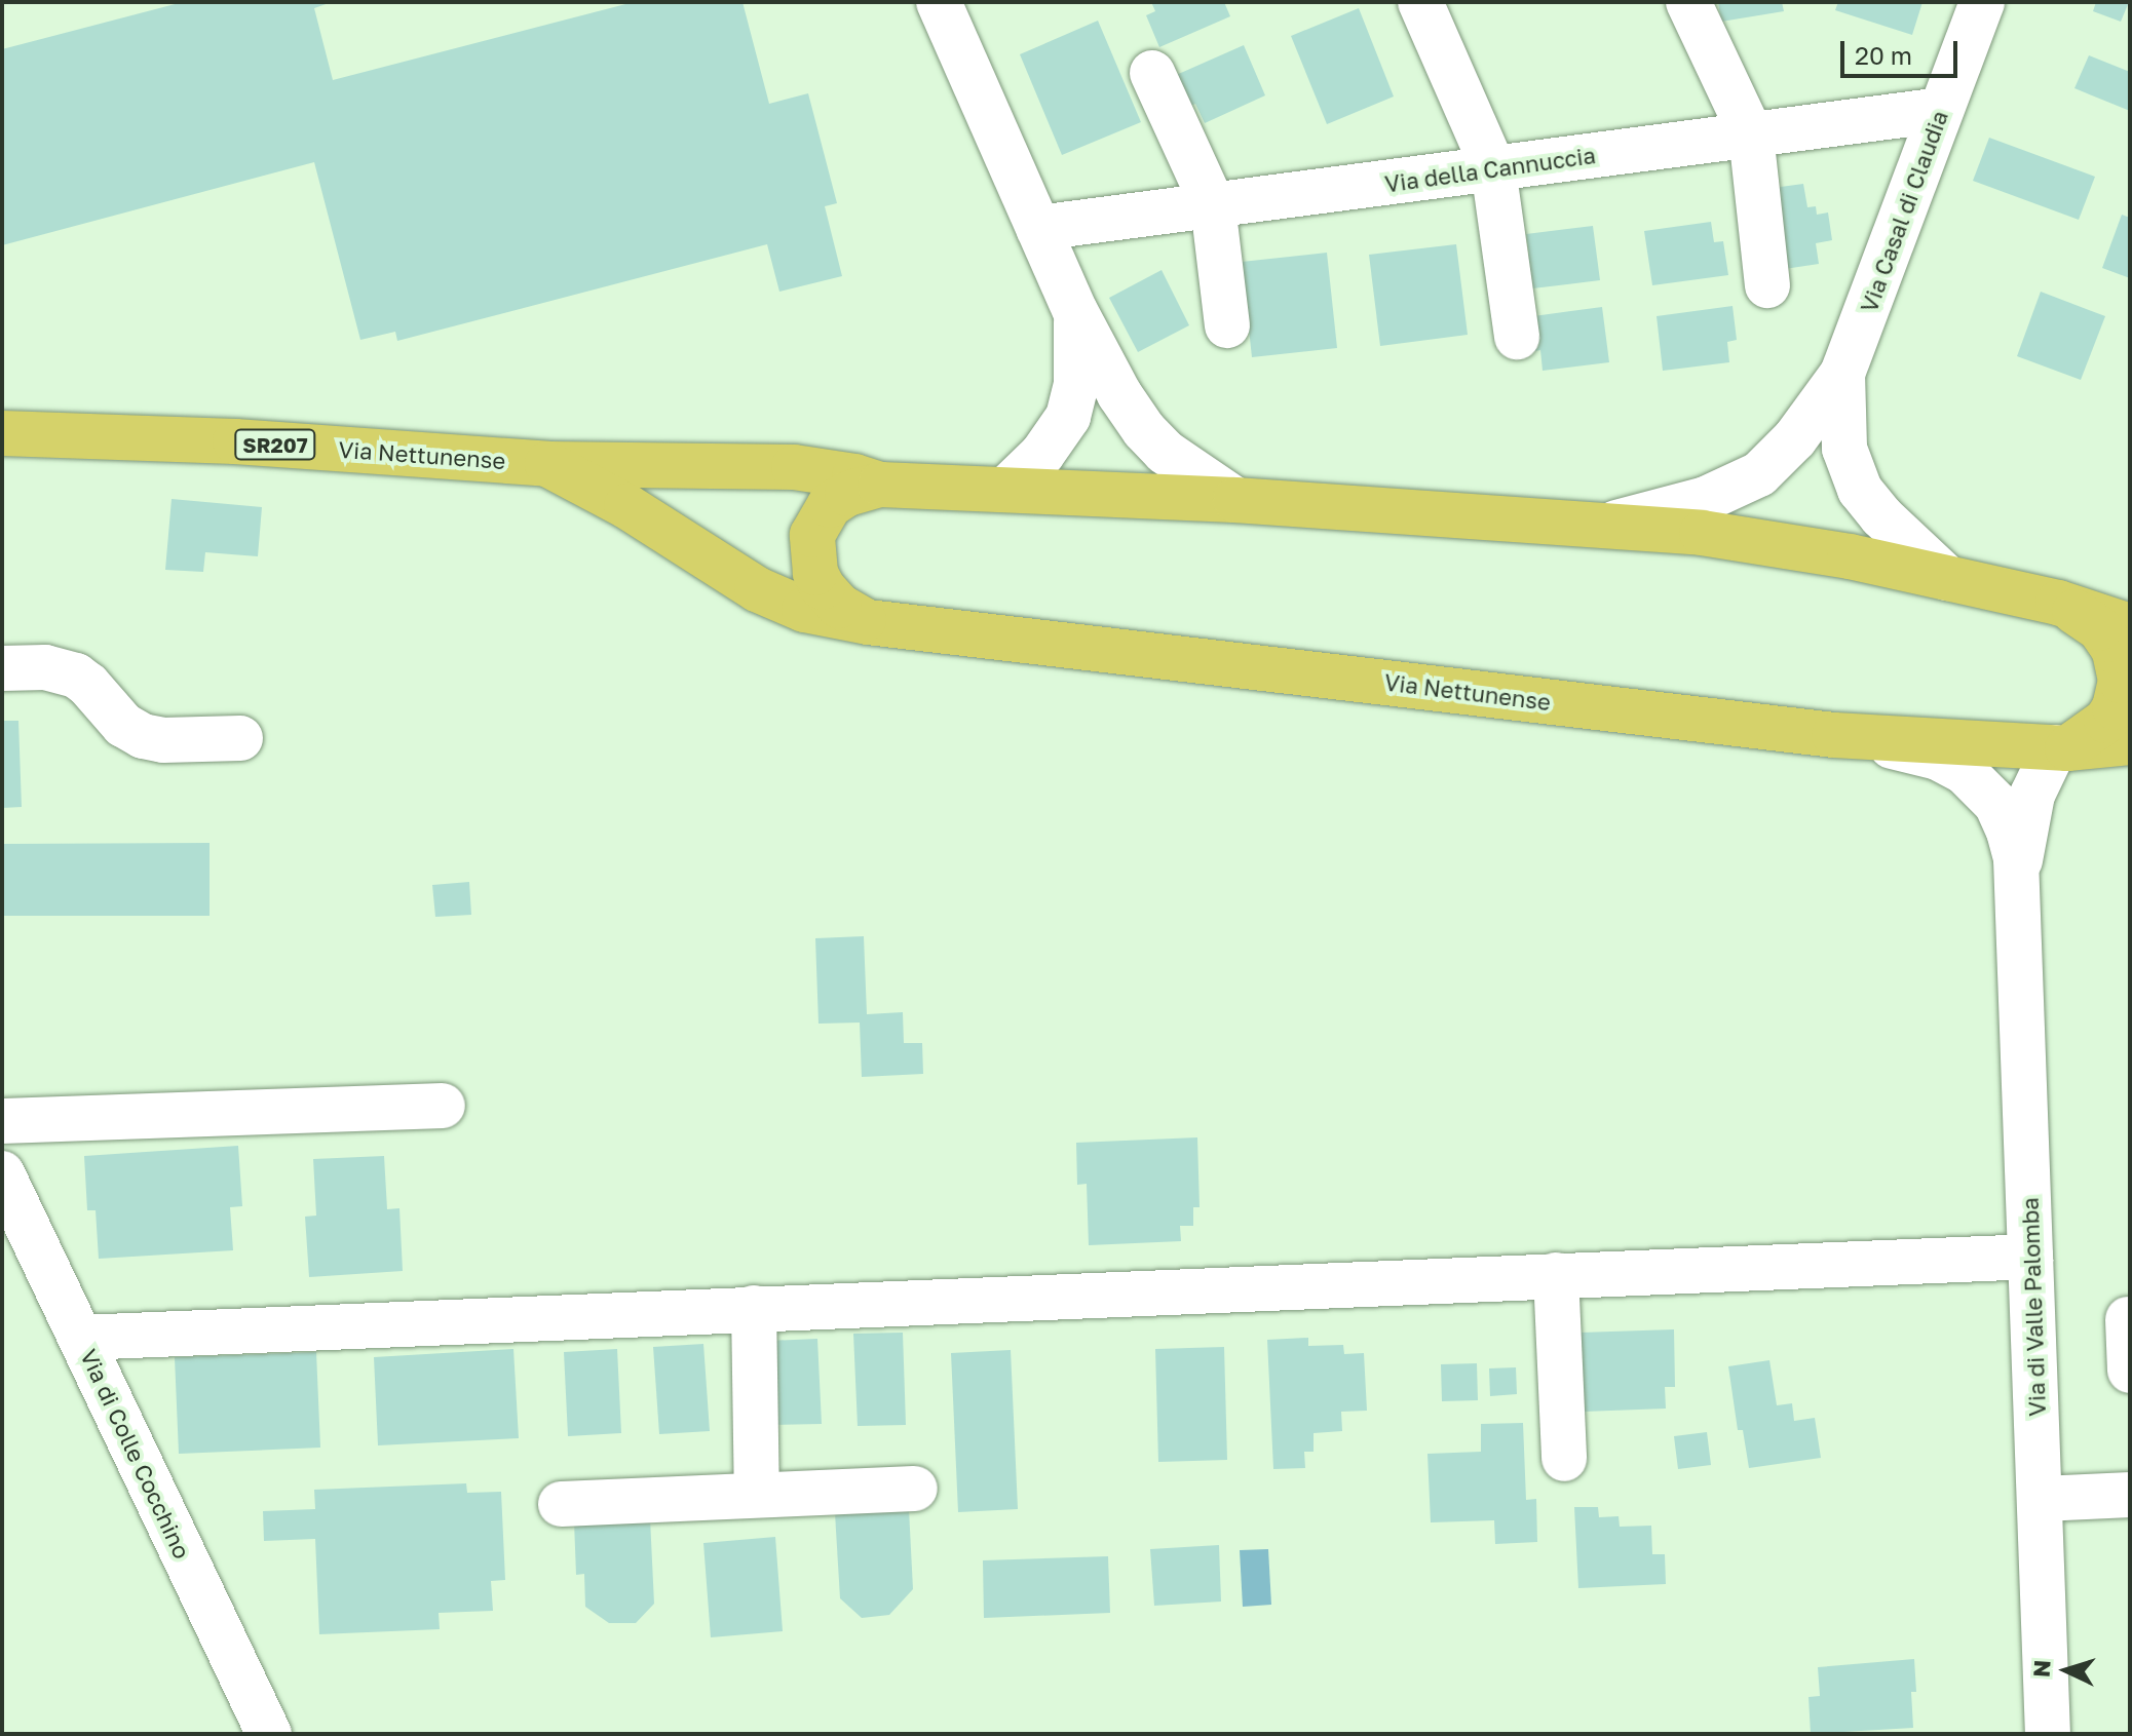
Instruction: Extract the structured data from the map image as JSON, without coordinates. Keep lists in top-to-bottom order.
{
  "streets": {
    "main road": ["SR207", "Via Nettunense"],
    "street": [
      "Via della Cannuccia",
      "Via Casal di Claudia",
      "Via di Valle Palomba",
      "Via di Colle Cocchino"
    ]
  },
  "crossings": [
    ["Via della Cannuccia", "Via Casal di Claudia"],
    ["Via Casal di Claudia", "Via Nettunense"],
    ["Via Nettunense", "Via di Valle Palomba"]
  ],
  "scale_bar": "20 m",
  "north": "left"
}
